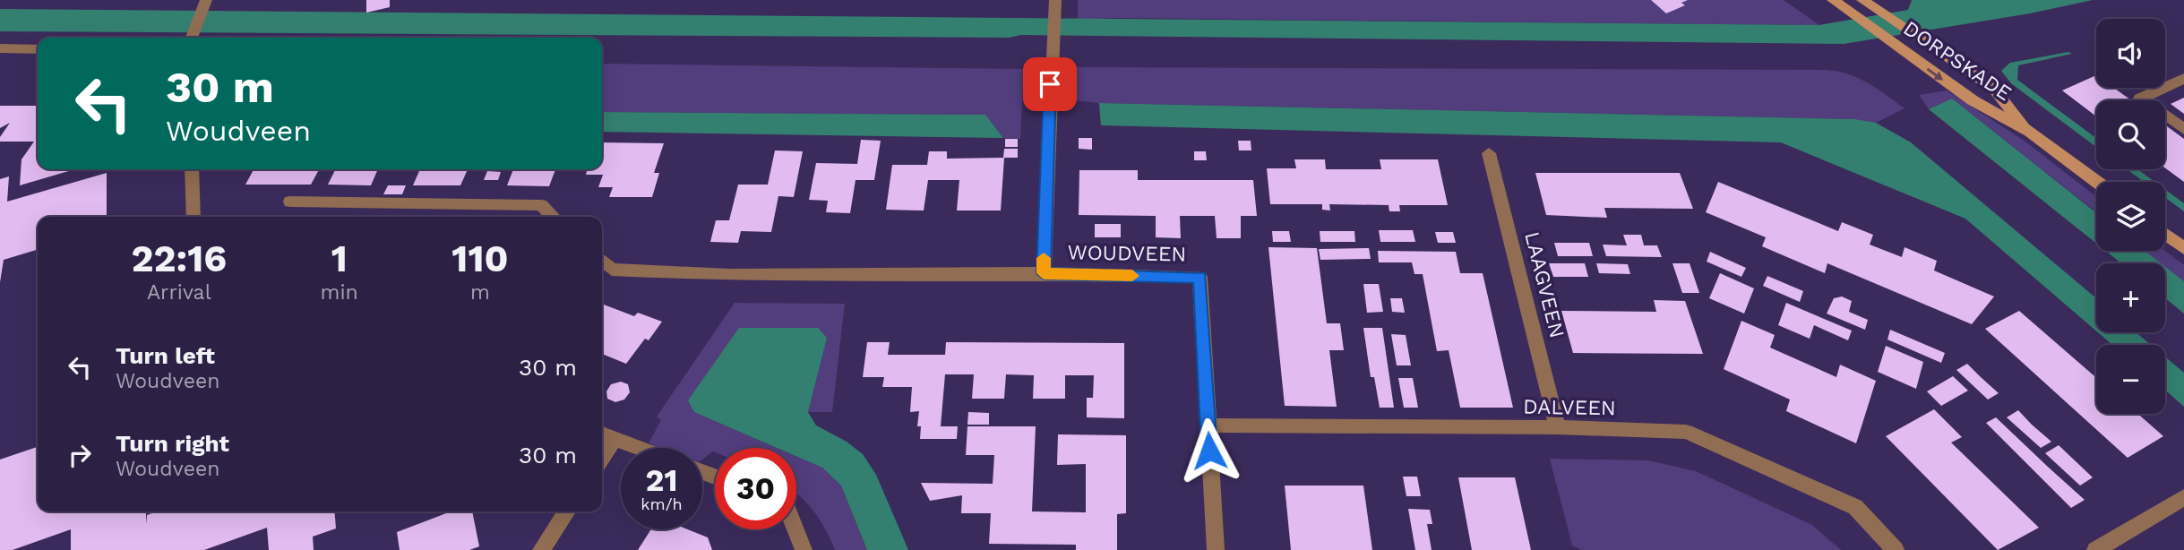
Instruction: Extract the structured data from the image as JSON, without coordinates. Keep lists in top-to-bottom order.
{
  "streets": {
    "main road": ["DORPSKADE"],
    "street": ["WOUDVEEN", "LAAGVEEN", "DALVEEN"]
  },
  "crossings": [
    ["WOUDVEEN", "DALVEEN"],
    ["LAAGVEEN", "DALVEEN"]
  ],
  "page": {
    "map_buttons": ["+", "−"],
    "turn": ["30 m", "Woudveen"],
    "eta": [
      "22:16",
      "Arrival",
      "1",
      "min",
      "110",
      "m"
    ],
    "list": [
      {
        "name": "Turn left",
        "note": "Woudveen",
        "value": "30 m"
      },
      {
        "name": "Turn right",
        "note": "Woudveen",
        "value": "30 m"
      }
    ],
    "speed": "21 km/h",
    "limit": "30"
  }
}
